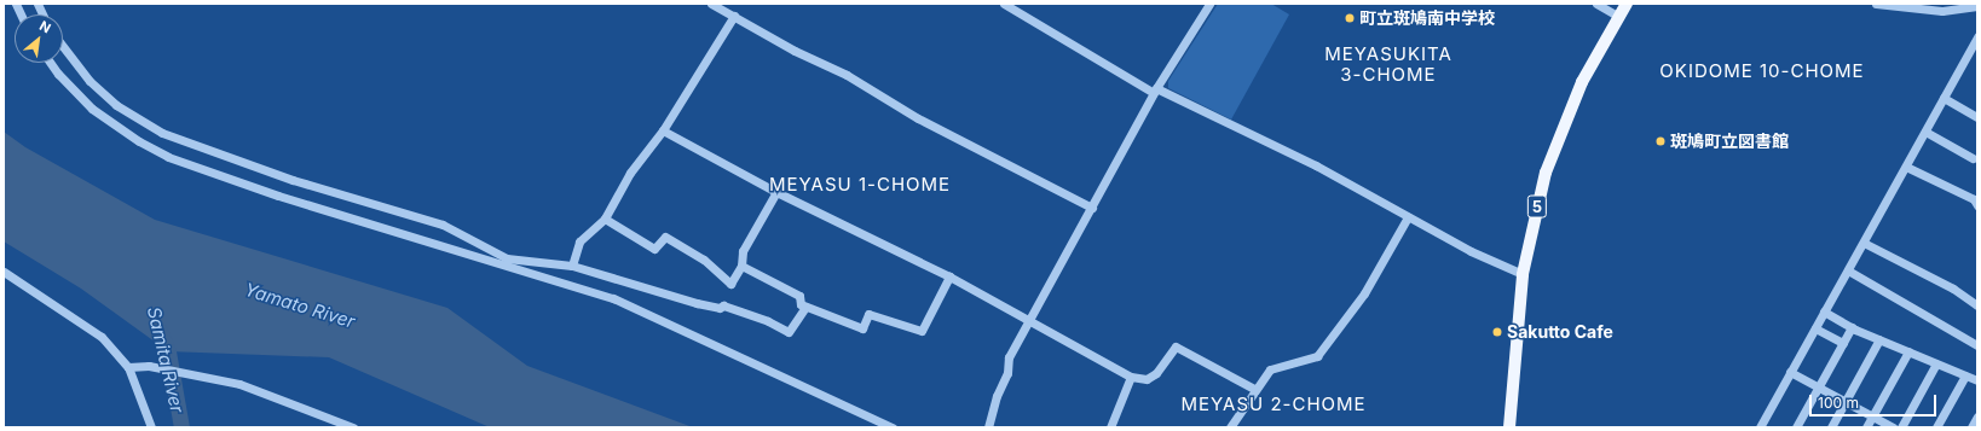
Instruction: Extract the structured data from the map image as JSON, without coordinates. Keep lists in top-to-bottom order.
{
  "streets": {
    "main road": ["5"]
  },
  "districts": [
    "MEYASUKITA 3-CHOME",
    "OKIDOME 10-CHOME",
    "MEYASU 1-CHOME",
    "MEYASU 2-CHOME"
  ],
  "water": ["Yamato River", "Samita River"],
  "places": ["町立斑鳩南中学校", "斑鳩町立図書館", "Sakutto Cafe"],
  "scale_bar": "100 m",
  "north": "top right"
}
